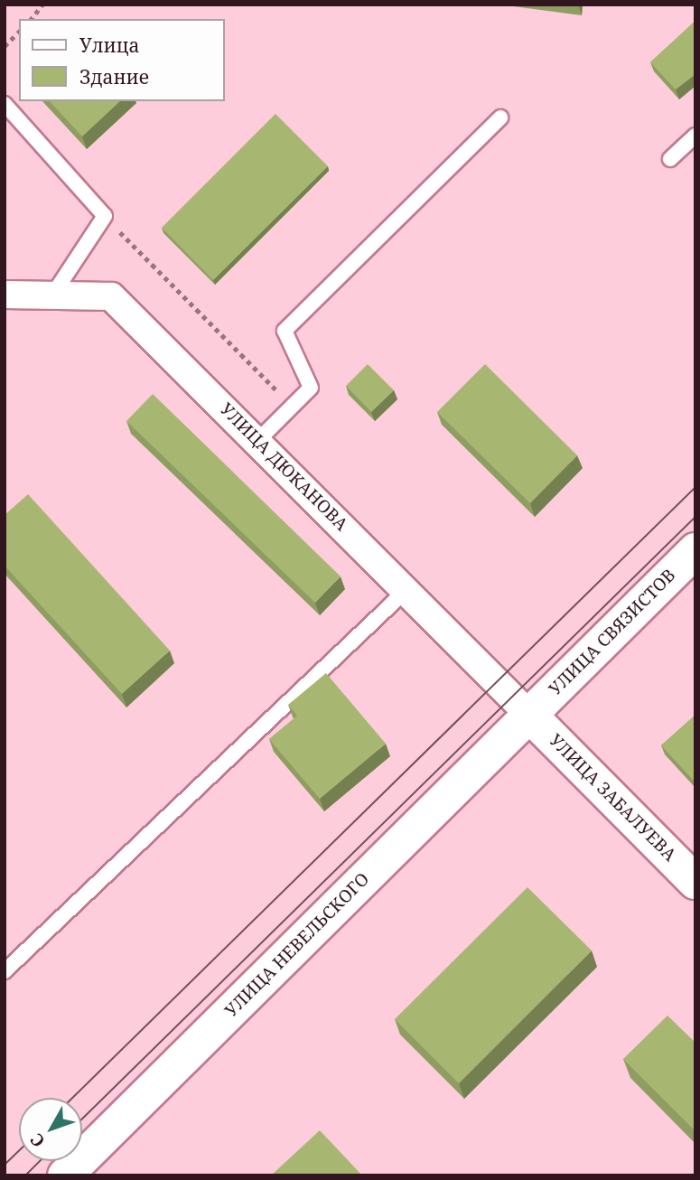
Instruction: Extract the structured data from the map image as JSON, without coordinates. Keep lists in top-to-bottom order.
{
  "streets": {
    "street": [
      "УЛИЦА ДЮКАНОВА",
      "УЛИЦА СВЯЗИСТОВ",
      "УЛИЦА ЗАБАЛУЕВА",
      "УЛИЦА НЕВЕЛЬСКОГО"
    ]
  },
  "crossings": [
    ["УЛИЦА ДЮКАНОВА", "УЛИЦА СВЯЗИСТОВ"],
    ["УЛИЦА ДЮКАНОВА", "УЛИЦА ЗАБАЛУЕВА"],
    ["УЛИЦА ДЮКАНОВА", "УЛИЦА НЕВЕЛЬСКОГО"],
    ["УЛИЦА СВЯЗИСТОВ", "УЛИЦА ЗАБАЛУЕВА"],
    ["УЛИЦА СВЯЗИСТОВ", "УЛИЦА НЕВЕЛЬСКОГО"],
    ["УЛИЦА ЗАБАЛУЕВА", "УЛИЦА НЕВЕЛЬСКОГО"]
  ],
  "legend": ["Улица", "Здание"],
  "north": "bottom left"
}
